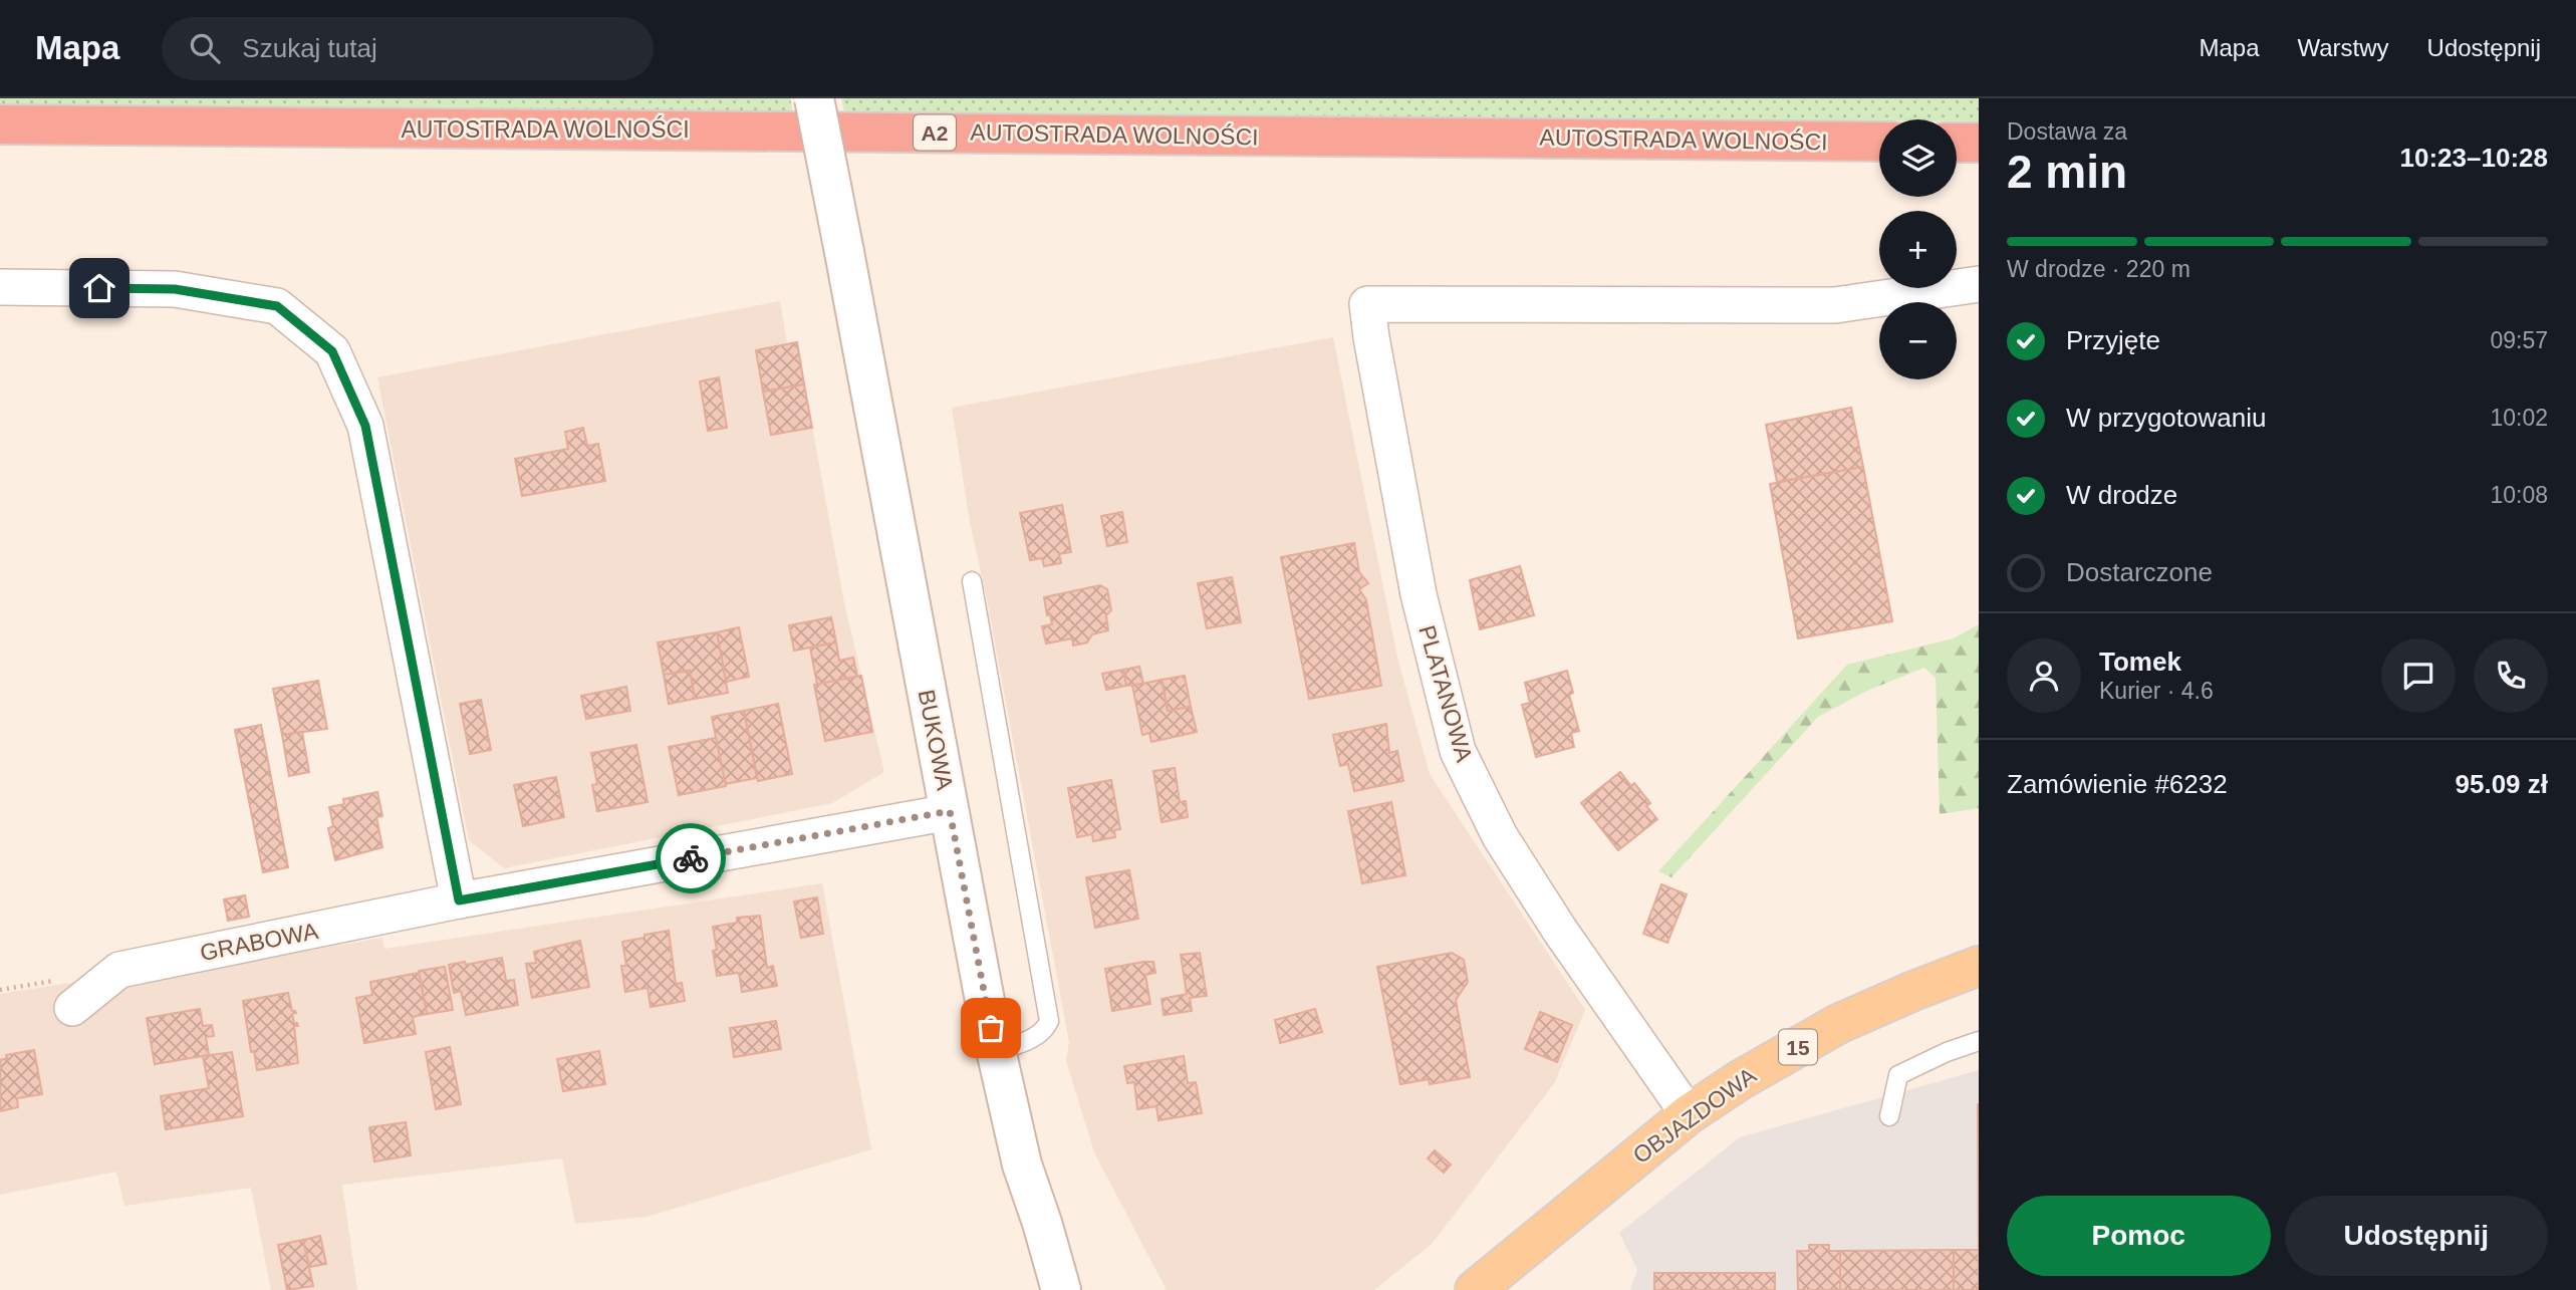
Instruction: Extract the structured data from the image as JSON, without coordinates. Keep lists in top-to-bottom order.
{
  "streets": {
    "highway": ["AUTOSTRADA WOLNOŚCI", "A2"],
    "main road": ["BUKOWA", "15", "OBJAZDOWA"],
    "street": ["PLATANOWA", "GRABOWA"]
  },
  "crossings": [
    ["PLATANOWA", "OBJAZDOWA"],
    ["BUKOWA", "GRABOWA"]
  ],
  "page": {
    "header": "Mapa",
    "search": "Szukaj tutaj",
    "nav": ["Mapa", "Warstwy", "Udostępnij"],
    "heading": ["2 min", "Dostawa za", "10:23–10:28"],
    "panel": [
      "Tomek",
      "Kurier · 4.6",
      "Zamówienie #6232",
      "95.09 zł"
    ],
    "map_buttons": ["+", "−"],
    "bar": "W drodze · 220 m",
    "list": [
      ["Przyjęte", "09:57"],
      ["W przygotowaniu", "10:02"],
      ["W drodze", "10:08"],
      "Dostarczone"
    ],
    "buttons": ["Pomoc", "Udostępnij"]
  }
}
